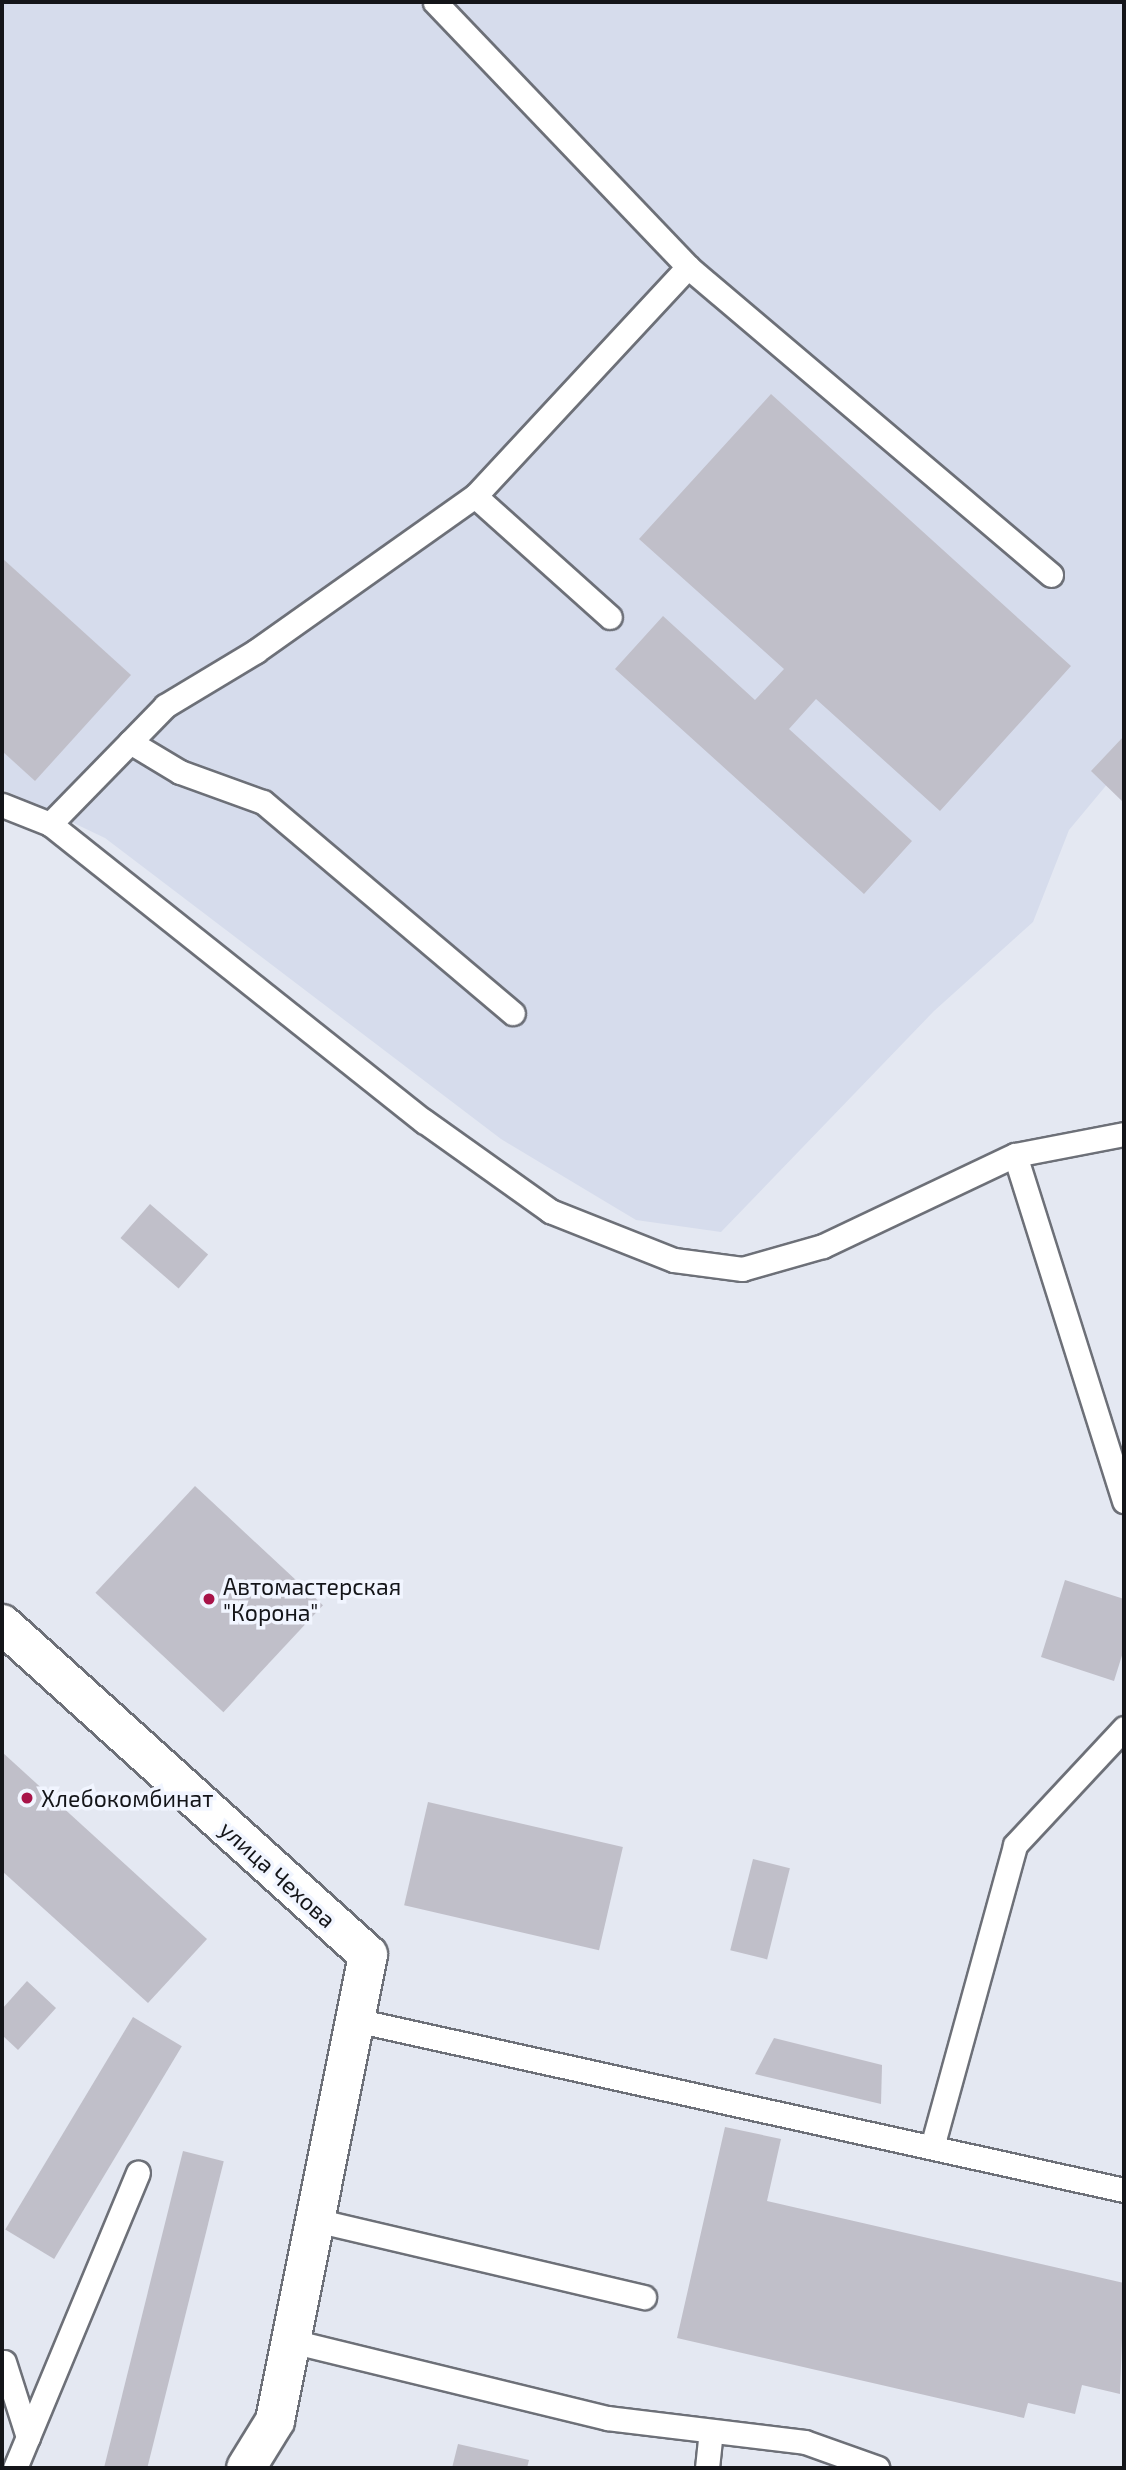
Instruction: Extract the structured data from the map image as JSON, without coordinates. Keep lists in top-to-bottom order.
{
  "streets": {
    "street": ["улица Чехова"]
  },
  "places": ["Автомастерская \"Корона\"", "Хлебокомбинат"]
}
